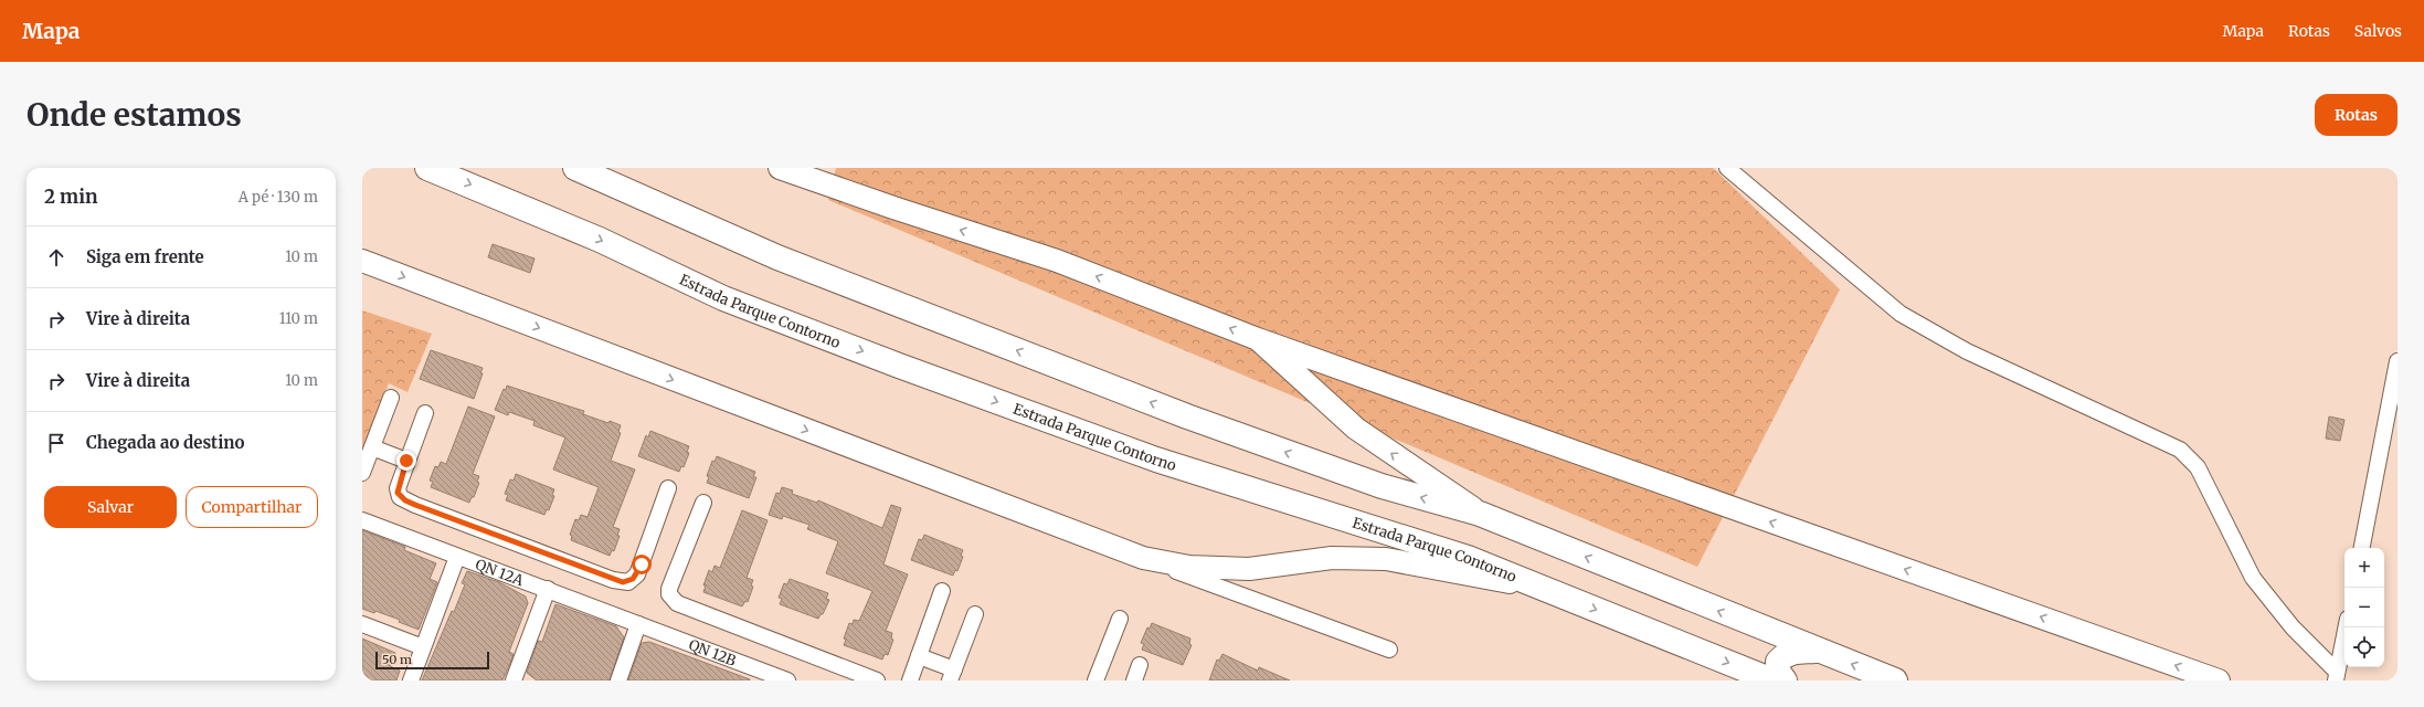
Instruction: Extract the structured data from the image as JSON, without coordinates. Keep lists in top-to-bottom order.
{
  "streets": {
    "highway": ["Estrada Parque Contorno"],
    "street": ["QN 12A", "QN 12B"]
  },
  "crossings": [
    ["QN 12A", "QN 12B"]
  ],
  "scale_bar": "50 m",
  "page": {
    "header": "Mapa",
    "nav": ["Mapa", "Rotas", "Salvos"],
    "buttons": [
      "Rotas",
      ["Salvar", "Compartilhar"]
    ],
    "title": "Onde estamos",
    "heading": ["2 min", "A pé · 130 m"],
    "list": [
      ["Siga em frente", "10 m"],
      ["Vire à direita", "110 m"],
      ["Vire à direita", "10 m"],
      "Chegada ao destino"
    ],
    "map_buttons": ["+", "−"],
    "scale": "50 m"
  }
}
